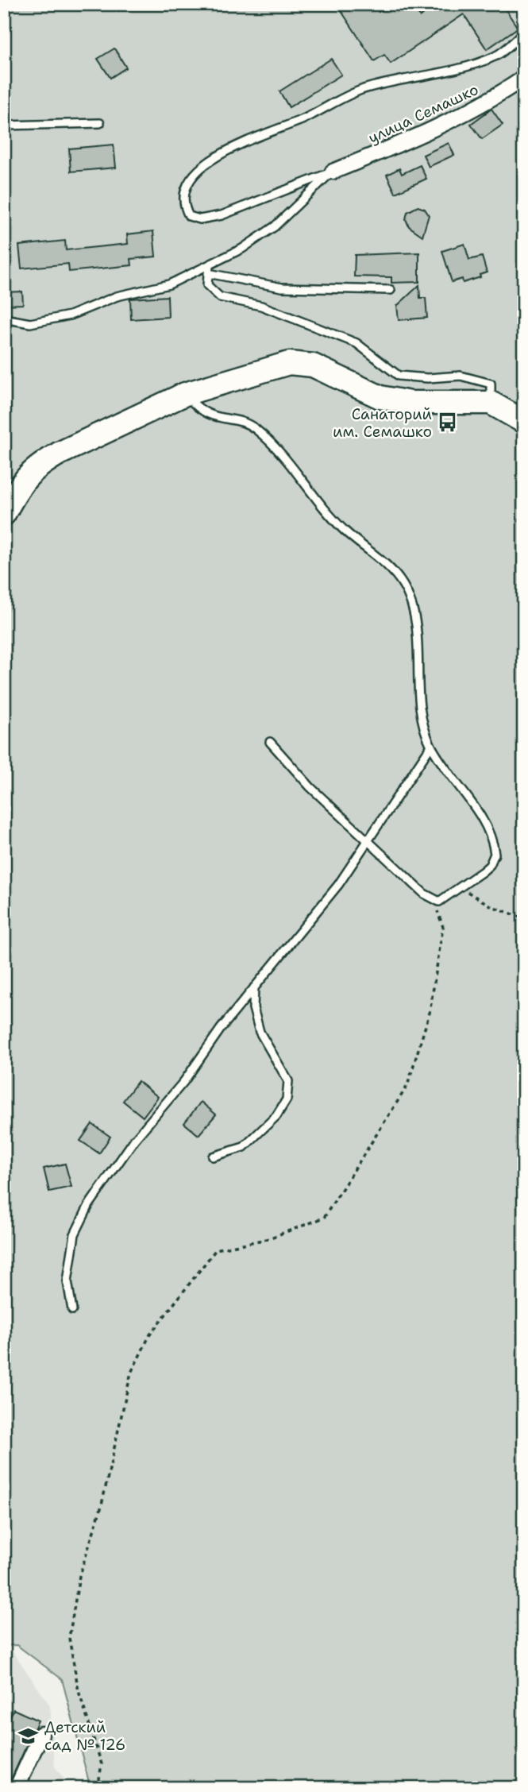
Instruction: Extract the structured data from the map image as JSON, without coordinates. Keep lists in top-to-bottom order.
{
  "streets": {
    "street": ["улица Семашко"]
  },
  "places": {
    "bus stop": ["Санаторий им. Семашко"],
    "school or university": ["Детский сад № 126"]
  }
}
